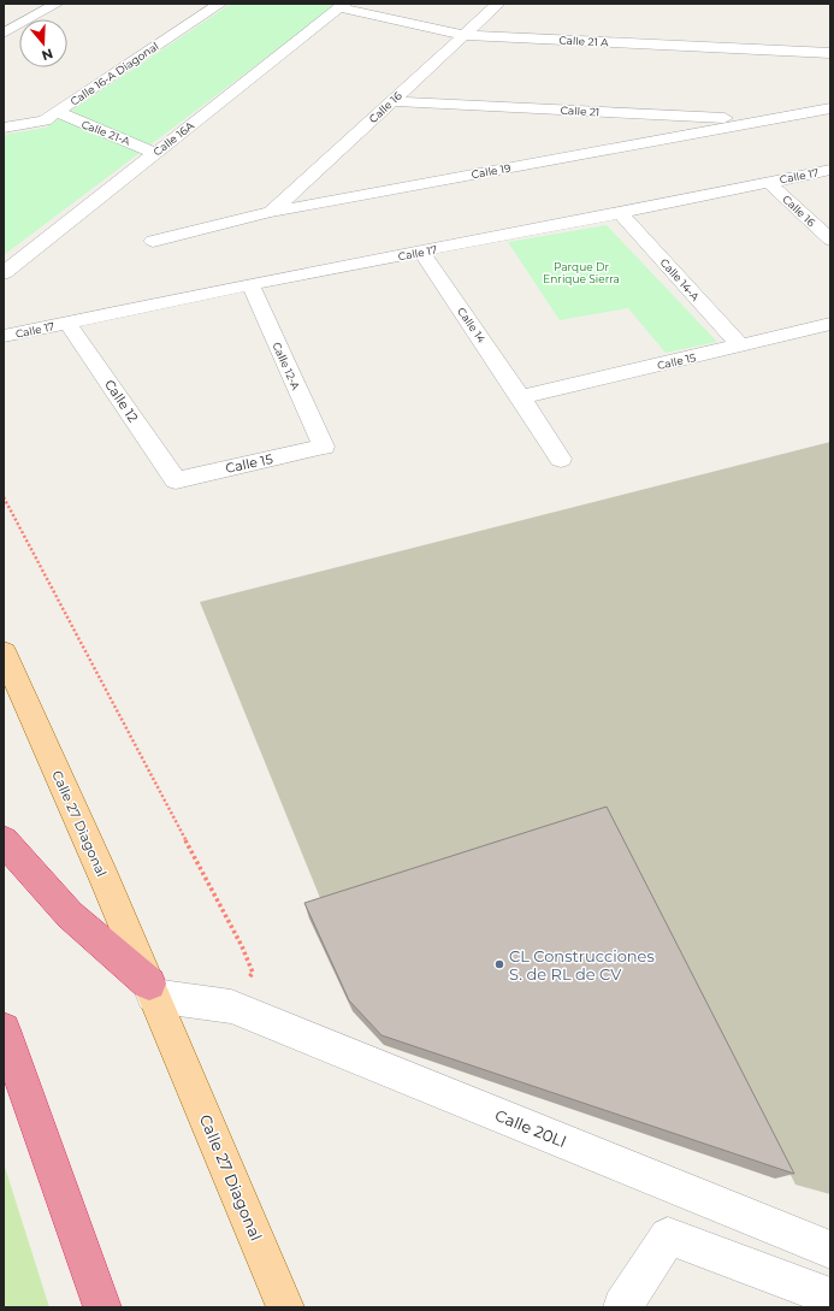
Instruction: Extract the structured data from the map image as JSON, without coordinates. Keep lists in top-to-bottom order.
{
  "streets": {
    "main road": ["Calle 27 Diagonal"],
    "street": [
      "Calle 21 A",
      "Calle 16-A Diagonal",
      "Calle 16",
      "Calle 21",
      "Calle 21-A",
      "Calle 16A",
      "Calle 19",
      "Calle 17",
      "Calle 14-A",
      "Calle 14",
      "Calle 15",
      "Calle 12-A",
      "Calle 12",
      "Calle 20Ll"
    ]
  },
  "crossings": [
    ["Calle 21 A", "Calle 16"],
    ["Calle 21 A", "Calle 16A"],
    ["Calle 16-A Diagonal", "Calle 21-A"],
    ["Calle 16", "Calle 21"],
    ["Calle 16", "Calle 19"],
    ["Calle 16", "Calle 17"],
    ["Calle 21", "Calle 19"],
    ["Calle 21-A", "Calle 16A"],
    ["Calle 17", "Calle 14-A"],
    ["Calle 17", "Calle 14"],
    ["Calle 17", "Calle 12-A"],
    ["Calle 17", "Calle 12"],
    ["Calle 14-A", "Calle 15"],
    ["Calle 14", "Calle 15"],
    ["Calle 15", "Calle 12-A"],
    ["Calle 15", "Calle 12"]
  ],
  "parks": ["Parque Dr Enrique Sierra"],
  "places": ["CL Construcciones S. de RL de CV"],
  "north": "bottom"
}
